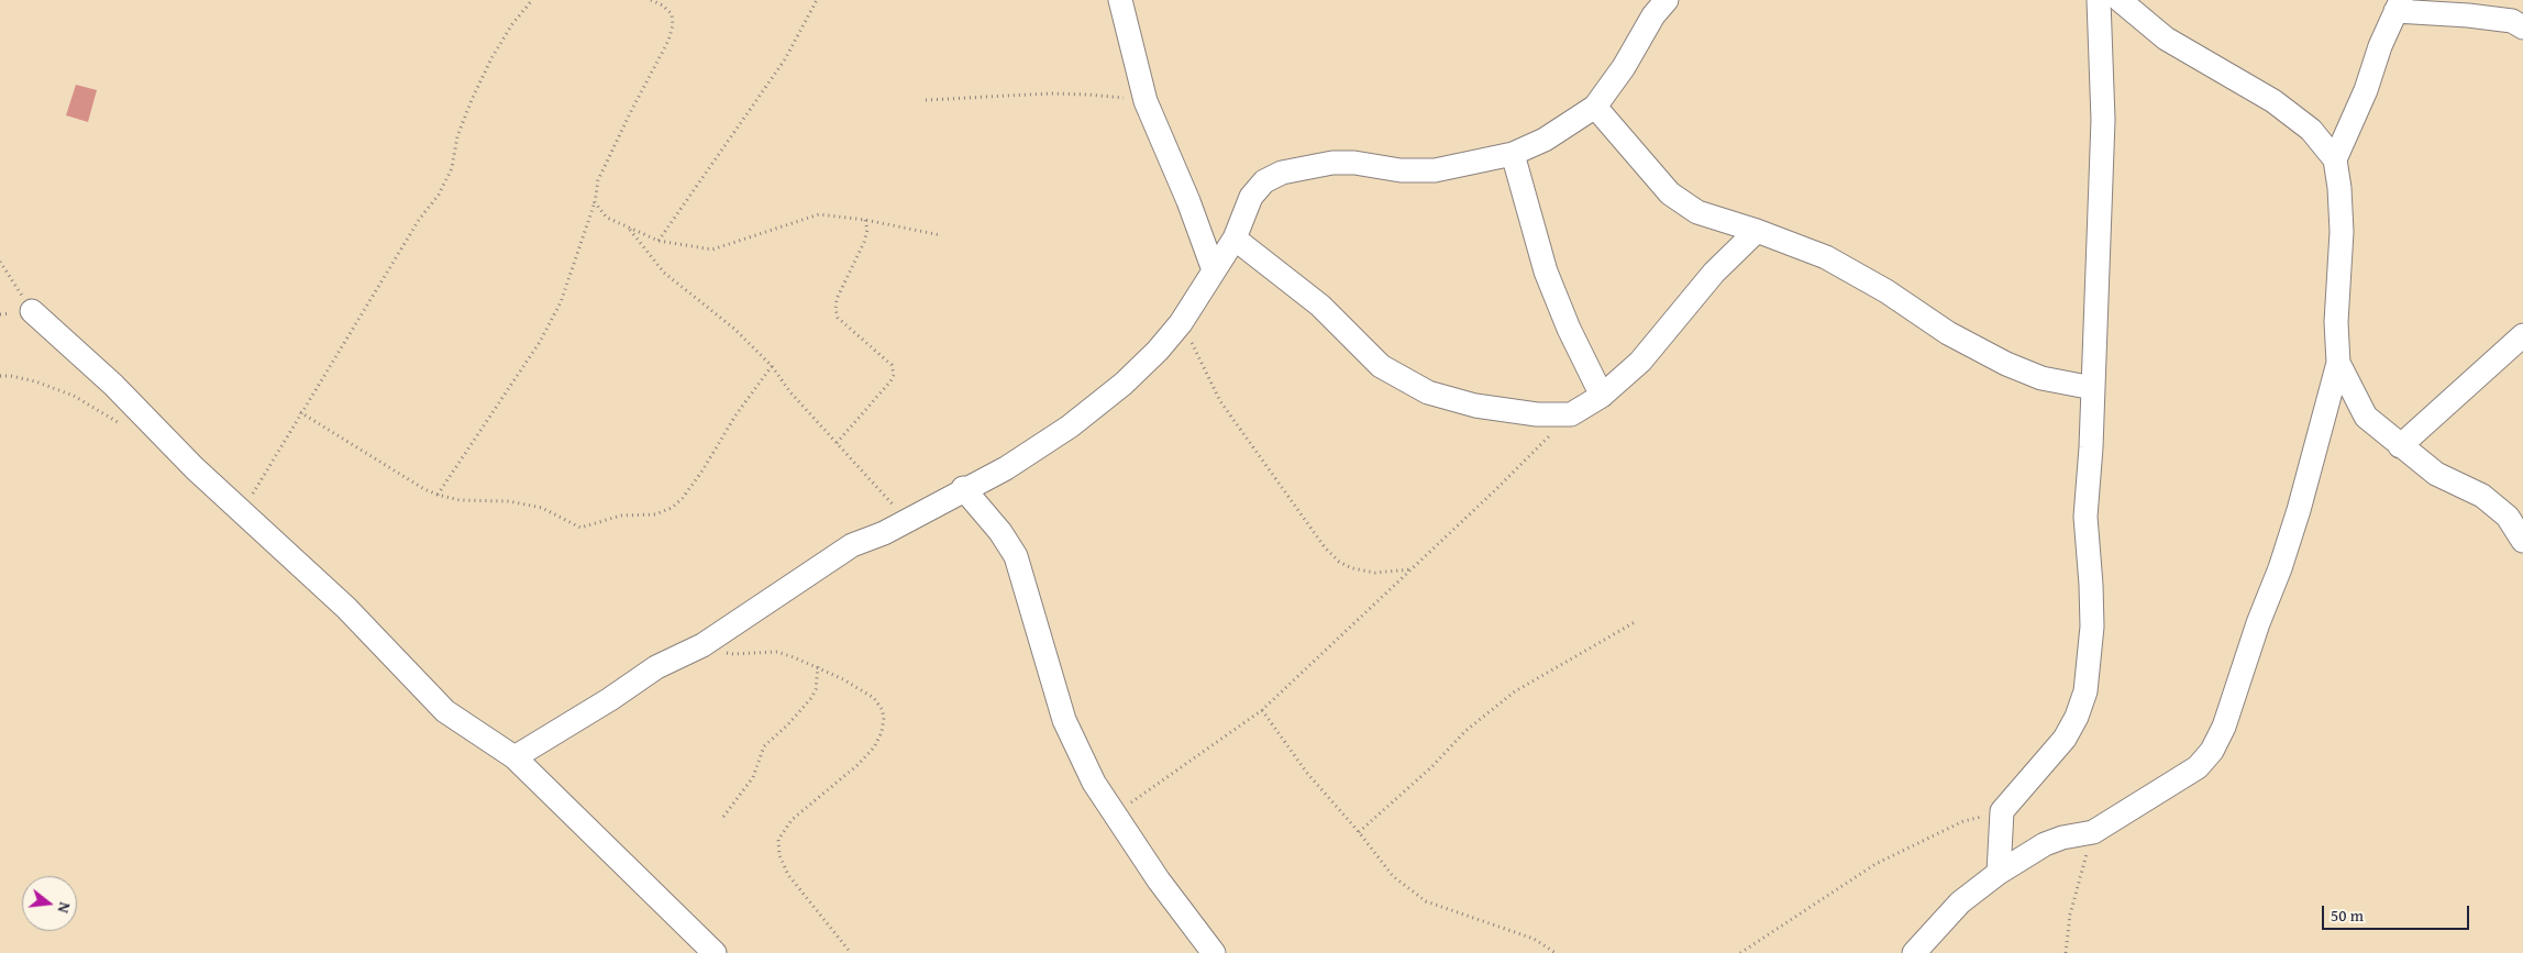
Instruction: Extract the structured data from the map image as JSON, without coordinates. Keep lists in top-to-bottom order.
{
  "scale_bar": "50 m",
  "north": "right"
}
